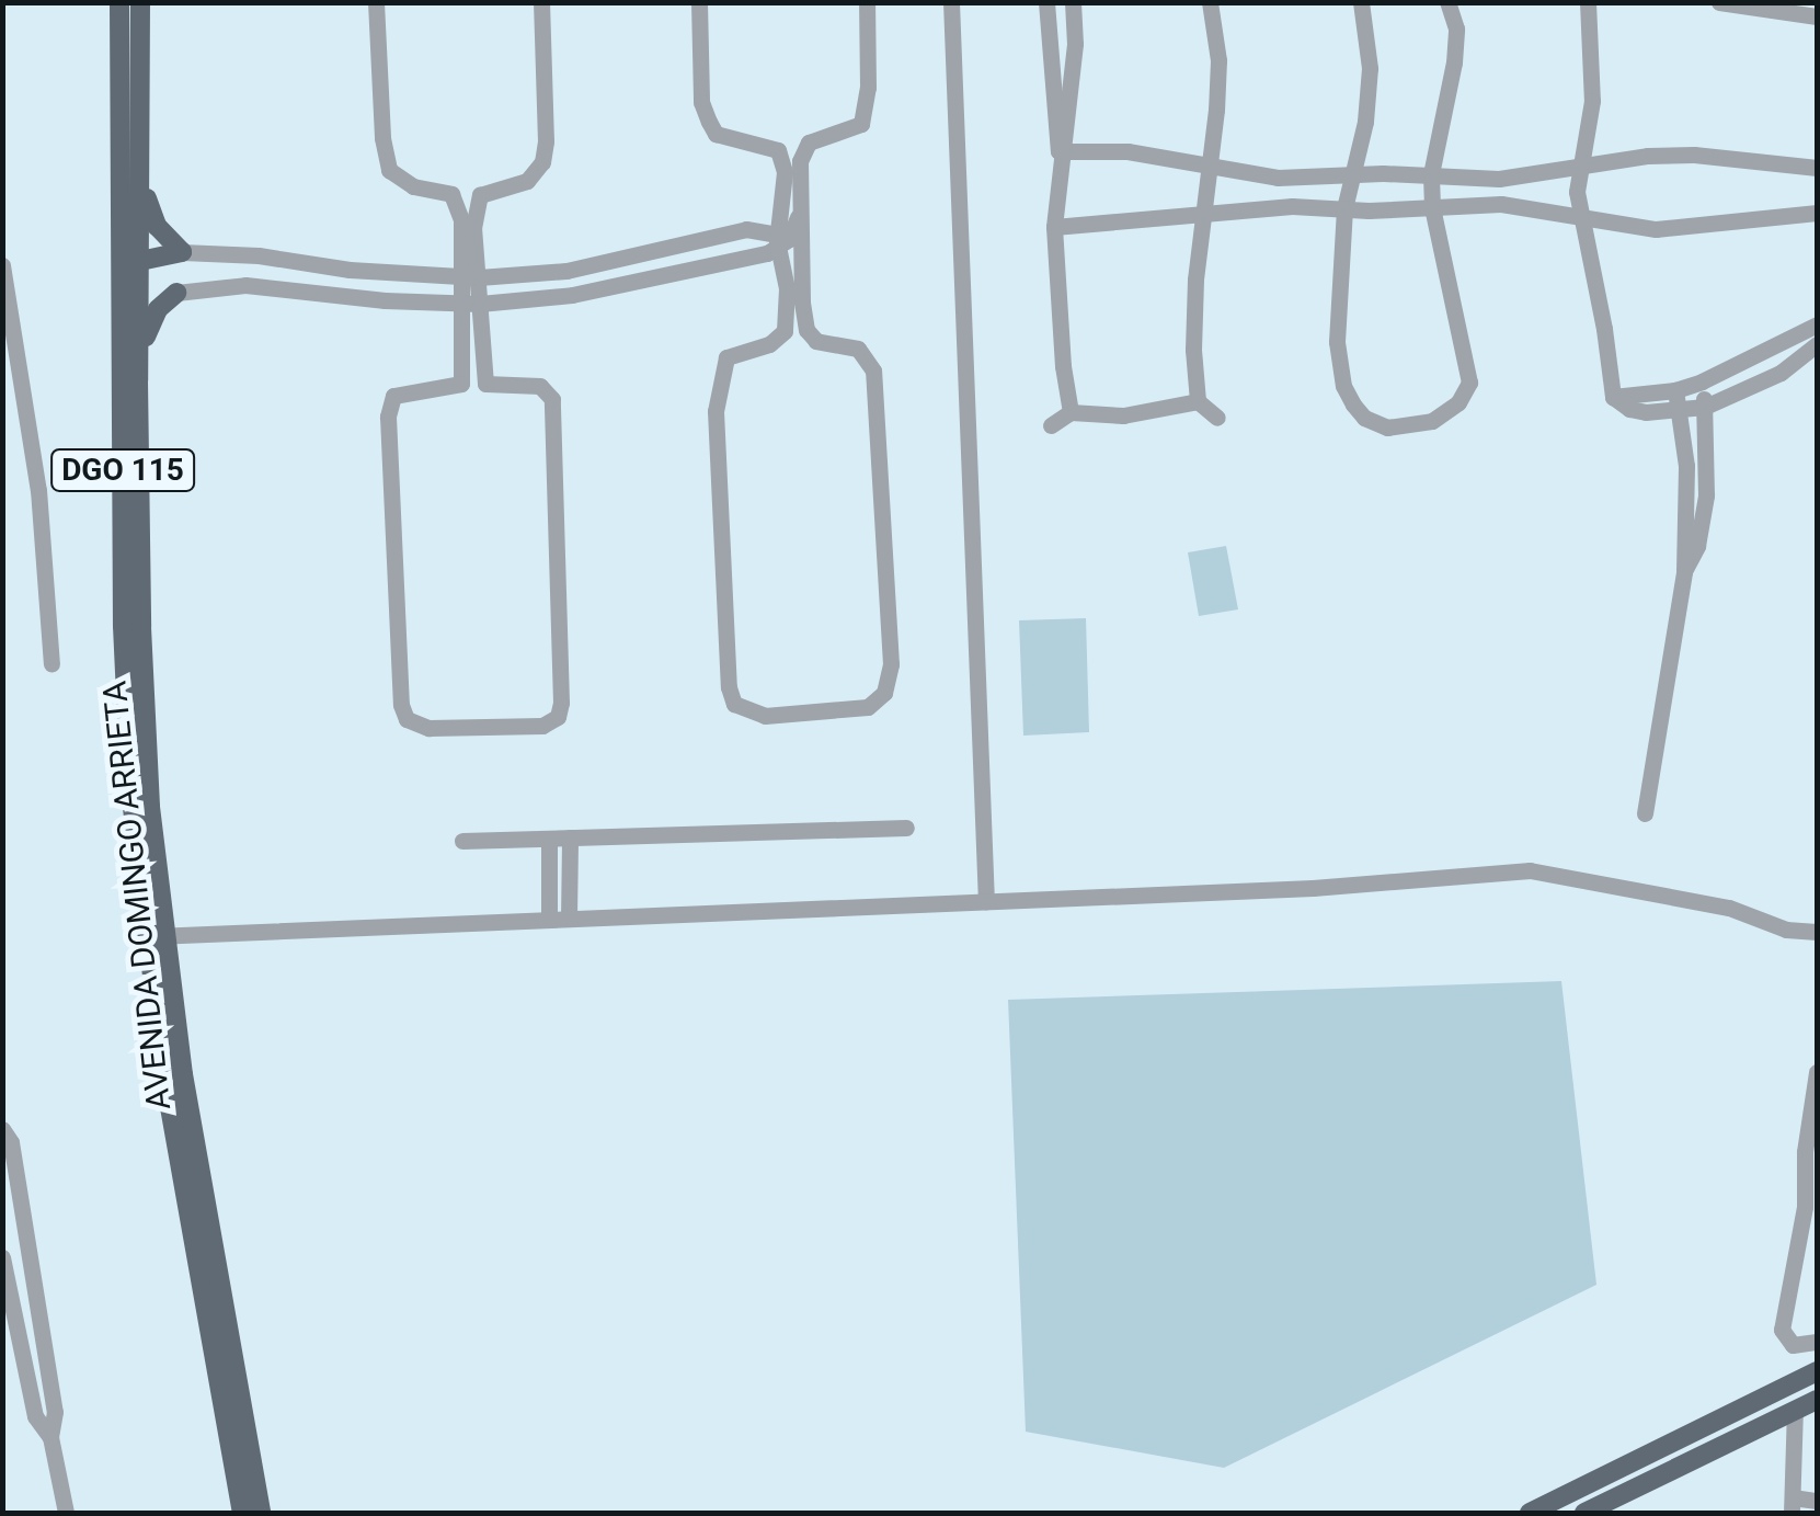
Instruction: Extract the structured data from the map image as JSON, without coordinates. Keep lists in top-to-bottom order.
{
  "streets": {
    "main road": ["DGO 115", "AVENIDA DOMINGO ARRIETA"]
  }
}
